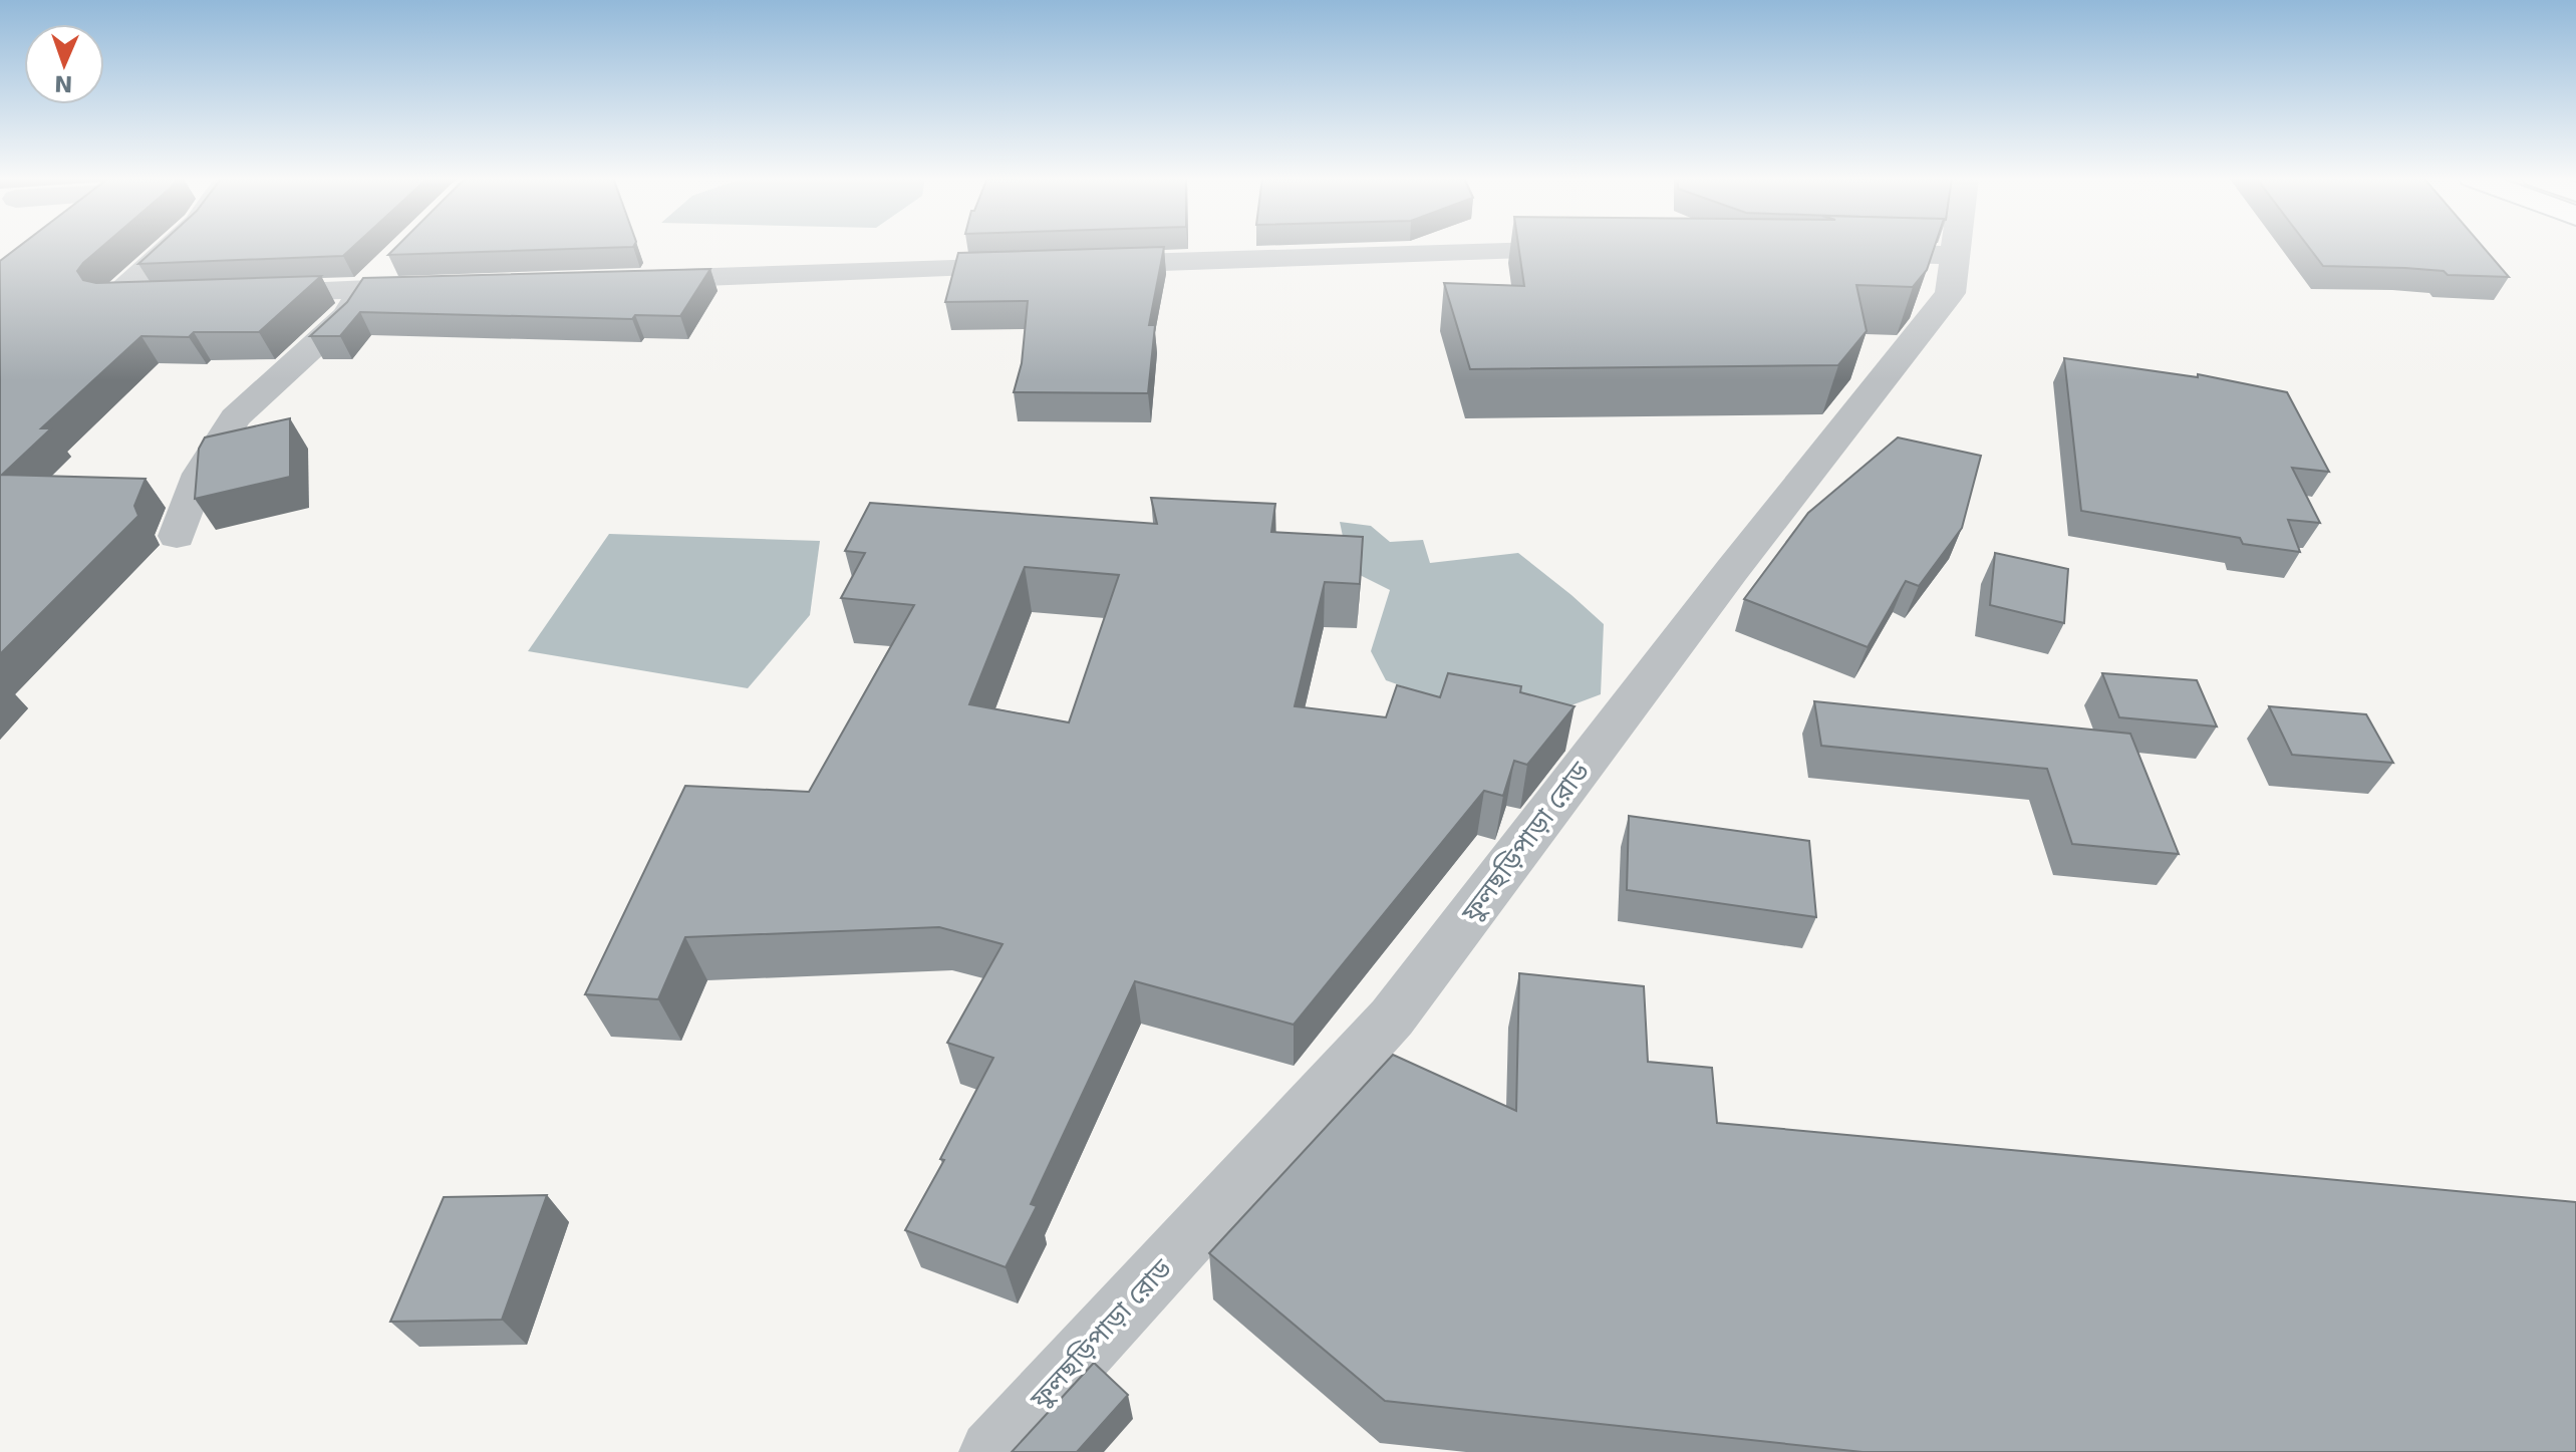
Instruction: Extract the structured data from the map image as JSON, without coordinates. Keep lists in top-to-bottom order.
{
  "streets": {
    "street": ["ফুলছড়িপাড়া রোড"]
  },
  "north": "bottom"
}
